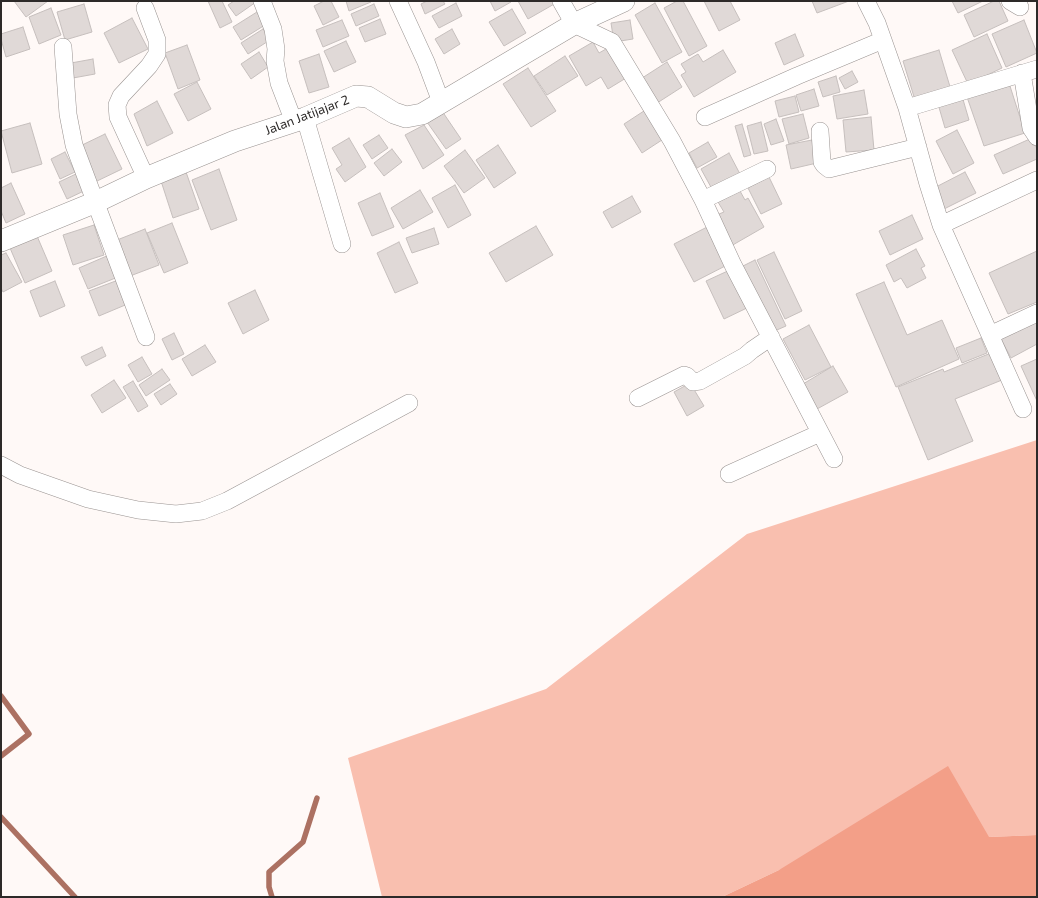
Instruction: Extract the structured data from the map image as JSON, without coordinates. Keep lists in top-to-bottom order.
{
  "streets": {
    "street": ["Jalan Jatijajar 2"]
  }
}
